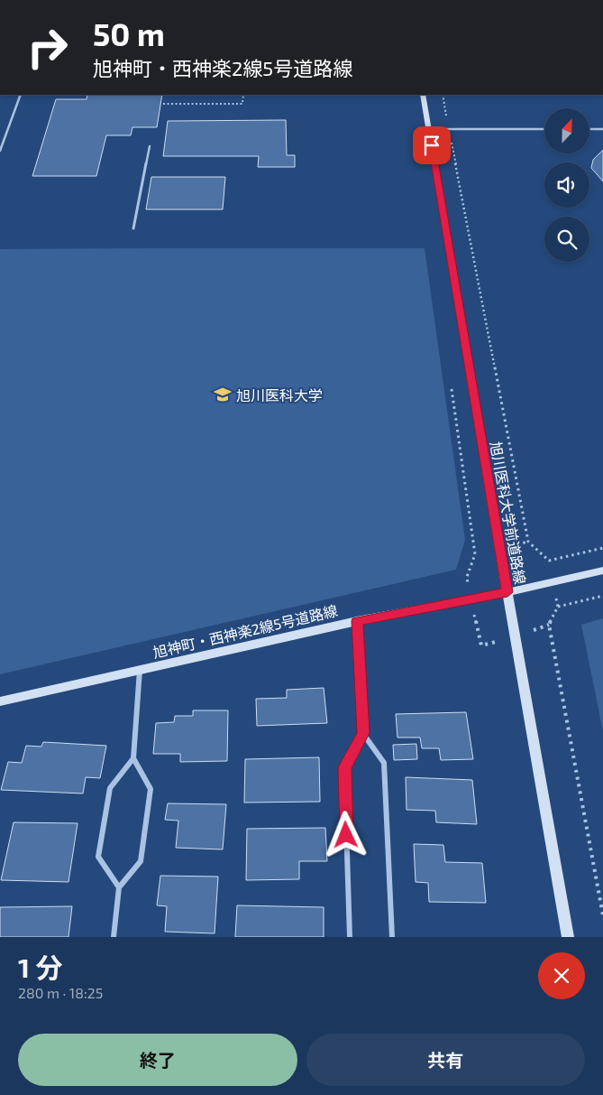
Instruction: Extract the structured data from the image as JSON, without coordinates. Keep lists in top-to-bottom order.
{
  "streets": {
    "street": ["旭川医科大学前道路線", "旭神町・西神楽2線5号道路線"]
  },
  "crossings": [
    ["旭川医科大学前道路線", "旭神町・西神楽2線5号道路線"]
  ],
  "places": {
    "school or university": ["旭川医科大学"]
  },
  "north": "top",
  "page": {
    "turn": ["50 m", "旭神町・西神楽2線5号道路線"],
    "heading": ["1 分", "280 m · 18:25"],
    "buttons": ["終了", "共有"]
  }
}
